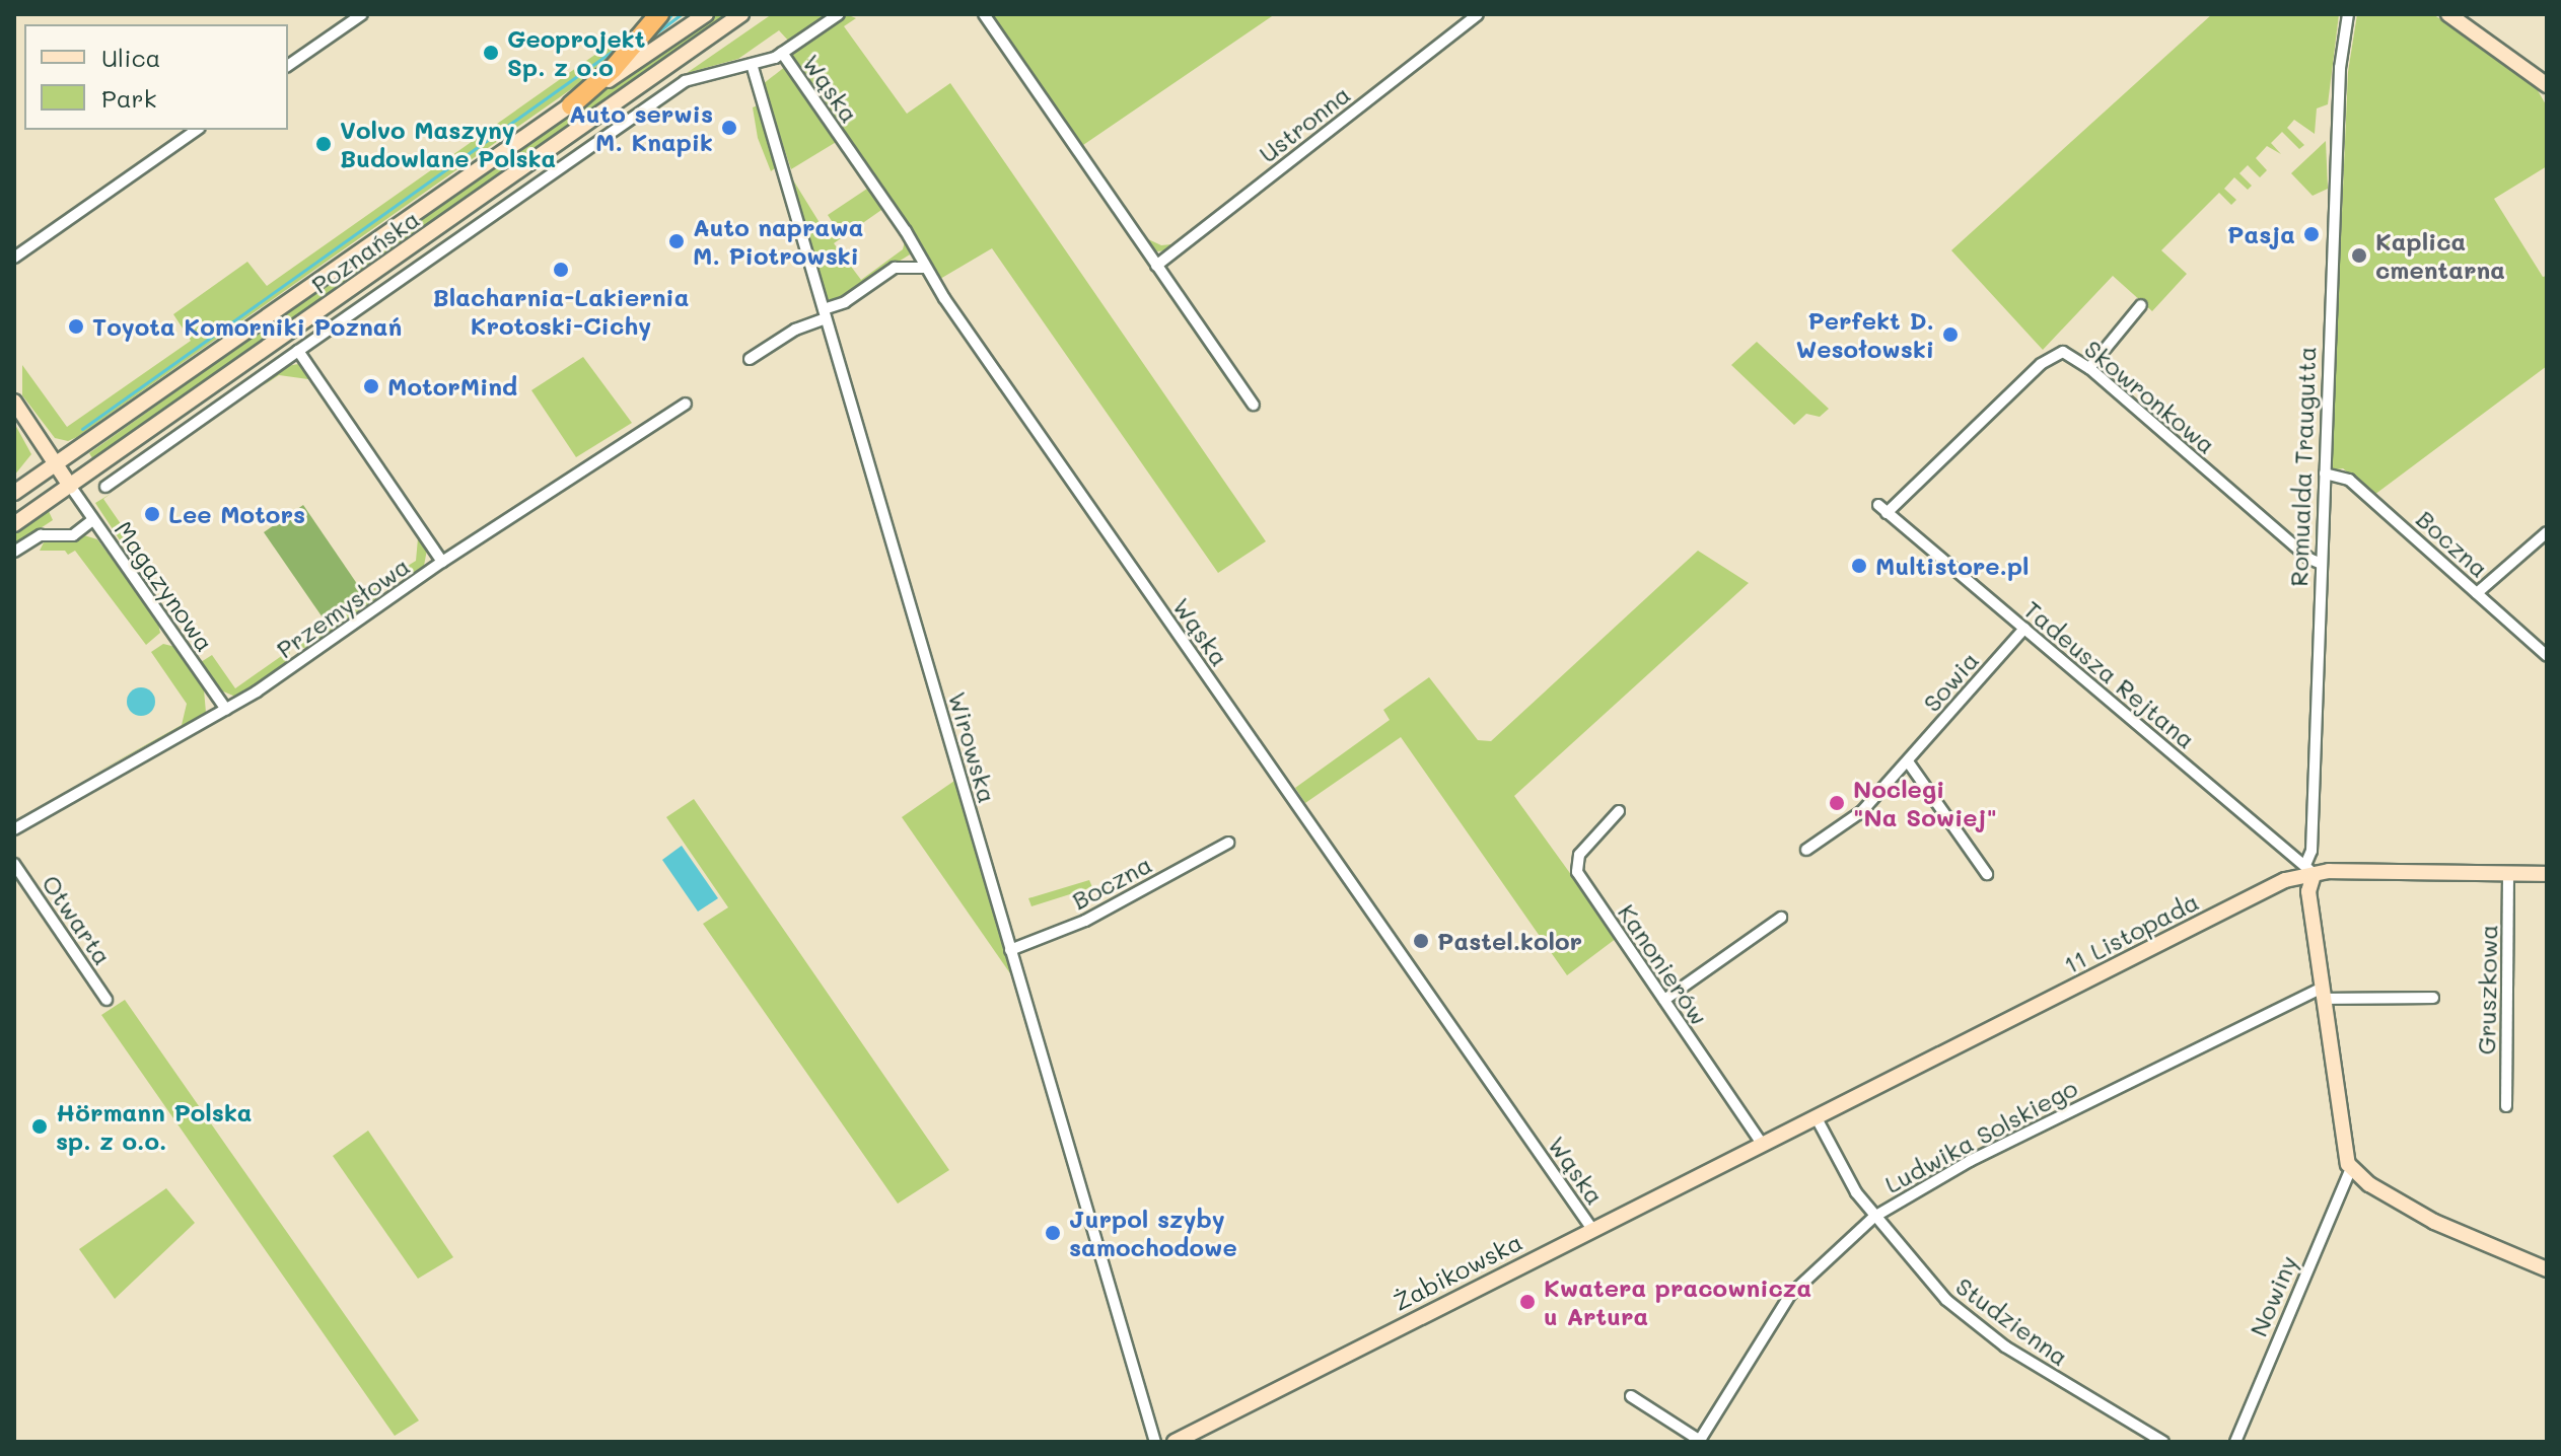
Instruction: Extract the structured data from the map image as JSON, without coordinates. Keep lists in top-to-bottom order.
{
  "streets": {
    "street": [
      "Wąska",
      "Ustronna",
      "Poznańska",
      "Skowronkowa",
      "Romualda Traugutta",
      "Boczna",
      "Magazynowa",
      "Przemysłowa",
      "Tadeusza Rejtana",
      "Sowia",
      "Wirowska",
      "Otwarta",
      "11 Listopada",
      "Kanonierów",
      "Gruszkowa",
      "Ludwika Solskiego",
      "Żabikowska",
      "Nowiny",
      "Studzienna"
    ]
  },
  "crossings": [
    ["Wąska", "Żabikowska"],
    ["Poznańska", "Magazynowa"],
    ["Skowronkowa", "Romualda Traugutta"],
    ["Skowronkowa", "Tadeusza Rejtana"],
    ["Romualda Traugutta", "Boczna"],
    ["Romualda Traugutta", "Tadeusza Rejtana"],
    ["Romualda Traugutta", "11 Listopada"],
    ["Romualda Traugutta", "Ludwika Solskiego"],
    ["Romualda Traugutta", "Nowiny"],
    ["Boczna", "Wirowska"],
    ["Magazynowa", "Przemysłowa"],
    ["Tadeusza Rejtana", "Sowia"],
    ["Tadeusza Rejtana", "11 Listopada"],
    ["11 Listopada", "Kanonierów"],
    ["11 Listopada", "Gruszkowa"],
    ["11 Listopada", "Żabikowska"],
    ["11 Listopada", "Studzienna"],
    ["Kanonierów", "Żabikowska"],
    ["Ludwika Solskiego", "Studzienna"]
  ],
  "places": [
    "Geoprojekt Sp. z o.o",
    "Auto serwis M. Knapik",
    "Volvo Maszyny Budowlane Polska",
    "Pasja",
    "Auto naprawa M. Piotrowski",
    "Kaplica cmentarna",
    "Blacharnia-Lakiernia Krotoski-Cichy",
    "Toyota Komorniki Poznań",
    "Perfekt D. Wesołowski",
    "MotorMind",
    "Lee Motors",
    "Multistore.pl",
    "Noclegi \"Na Sowiej\"",
    "Pastel.kolor",
    "Hörmann Polska sp. z o.o.",
    "Jurpol szyby samochodowe",
    "Kwatera pracownicza u Artura"
  ],
  "legend": ["Ulica", "Park"]
}
